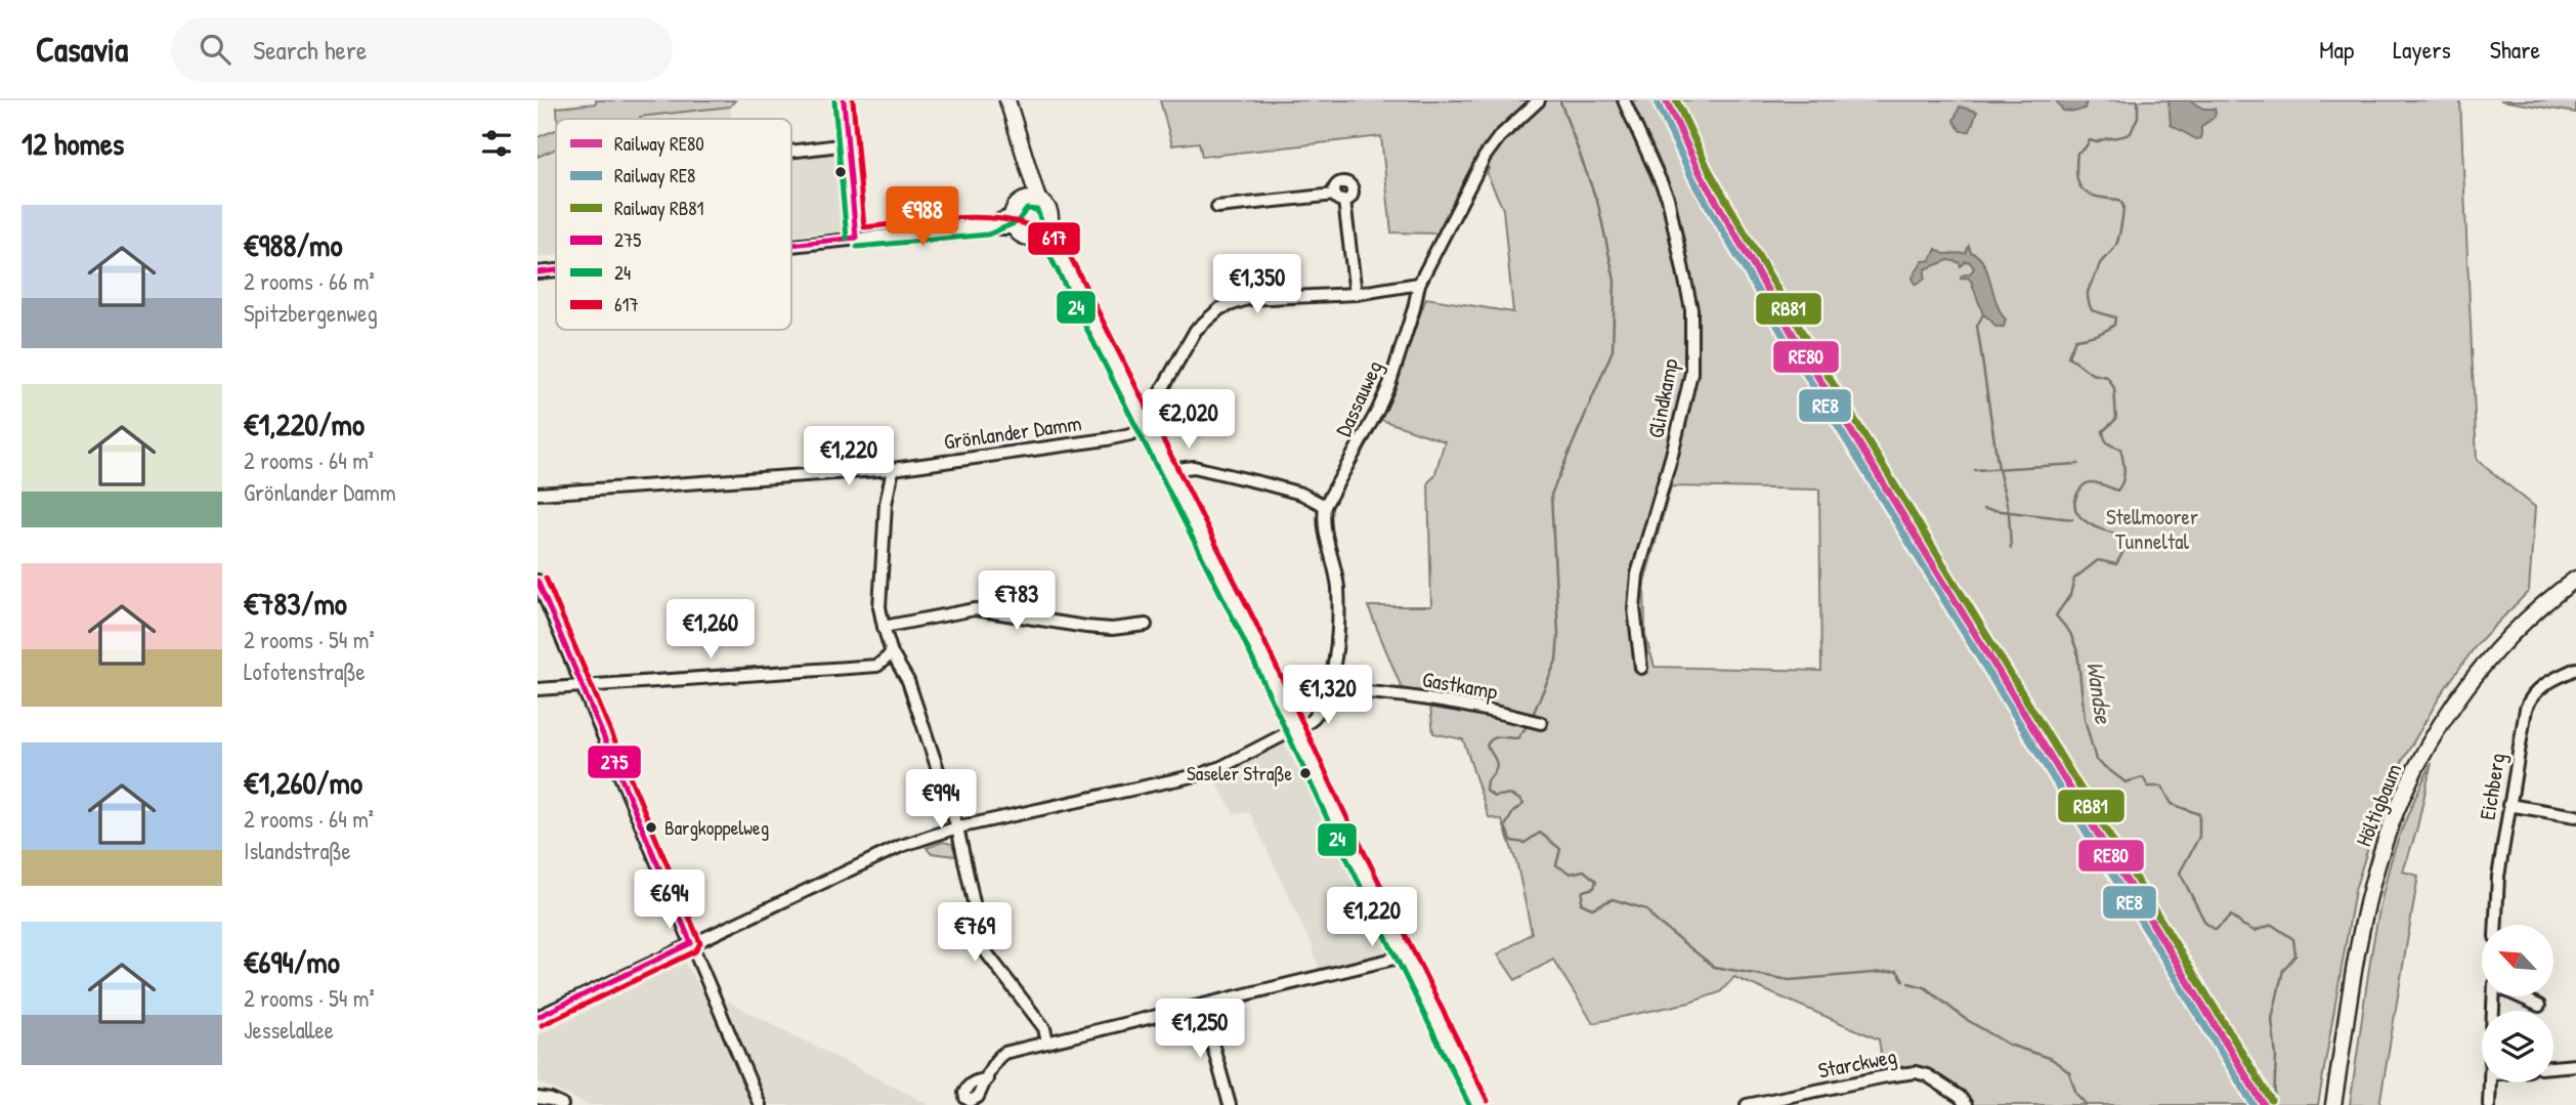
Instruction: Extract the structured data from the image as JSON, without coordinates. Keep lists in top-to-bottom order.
{
  "streets": {
    "main road": ["Höltigbaum"],
    "street": [
      "Dassauweg",
      "Glindkamp",
      "Grönlander Damm",
      "Gastkamp",
      "Eichberg",
      "Starckweg"
    ]
  },
  "water": ["Wandse"],
  "parks": ["Stellmoorer Tunneltal"],
  "places": ["Saseler Straße", "Bargkoppelweg"],
  "lines": [
    "rail line RE80",
    "rail line RB81",
    "transit line 275",
    "transit line 617",
    "transit line 24",
    "rail line RE8"
  ],
  "legend": [
    "Railway RE80",
    "Railway RE8",
    "Railway RB81",
    "275",
    "24",
    "617"
  ],
  "north": "top left",
  "page": {
    "header": "Casavia",
    "search": "Search here",
    "nav": ["Map", "Layers", "Share"],
    "heading": "12 homes",
    "list": [
      {
        "name": "€988/mo",
        "note": "2 rooms · 66 m² · Spitzbergenweg"
      },
      {
        "name": "€1,220/mo",
        "note": "2 rooms · 64 m² · Grönlander Damm"
      },
      {
        "name": "€783/mo",
        "note": "2 rooms · 54 m² · Lofotenstraße"
      },
      {
        "name": "€1,260/mo",
        "note": "2 rooms · 64 m² · Islandstraße"
      },
      {
        "name": "€694/mo",
        "note": "2 rooms · 54 m² · Jesselallee"
      }
    ],
    "price": [
      "€988",
      "€1,350",
      "€2,020",
      "€1,220",
      "€783",
      "€1,260",
      "€1,320",
      "€994",
      "€694",
      "€1,220",
      "€769",
      "€1,250"
    ]
  }
}
